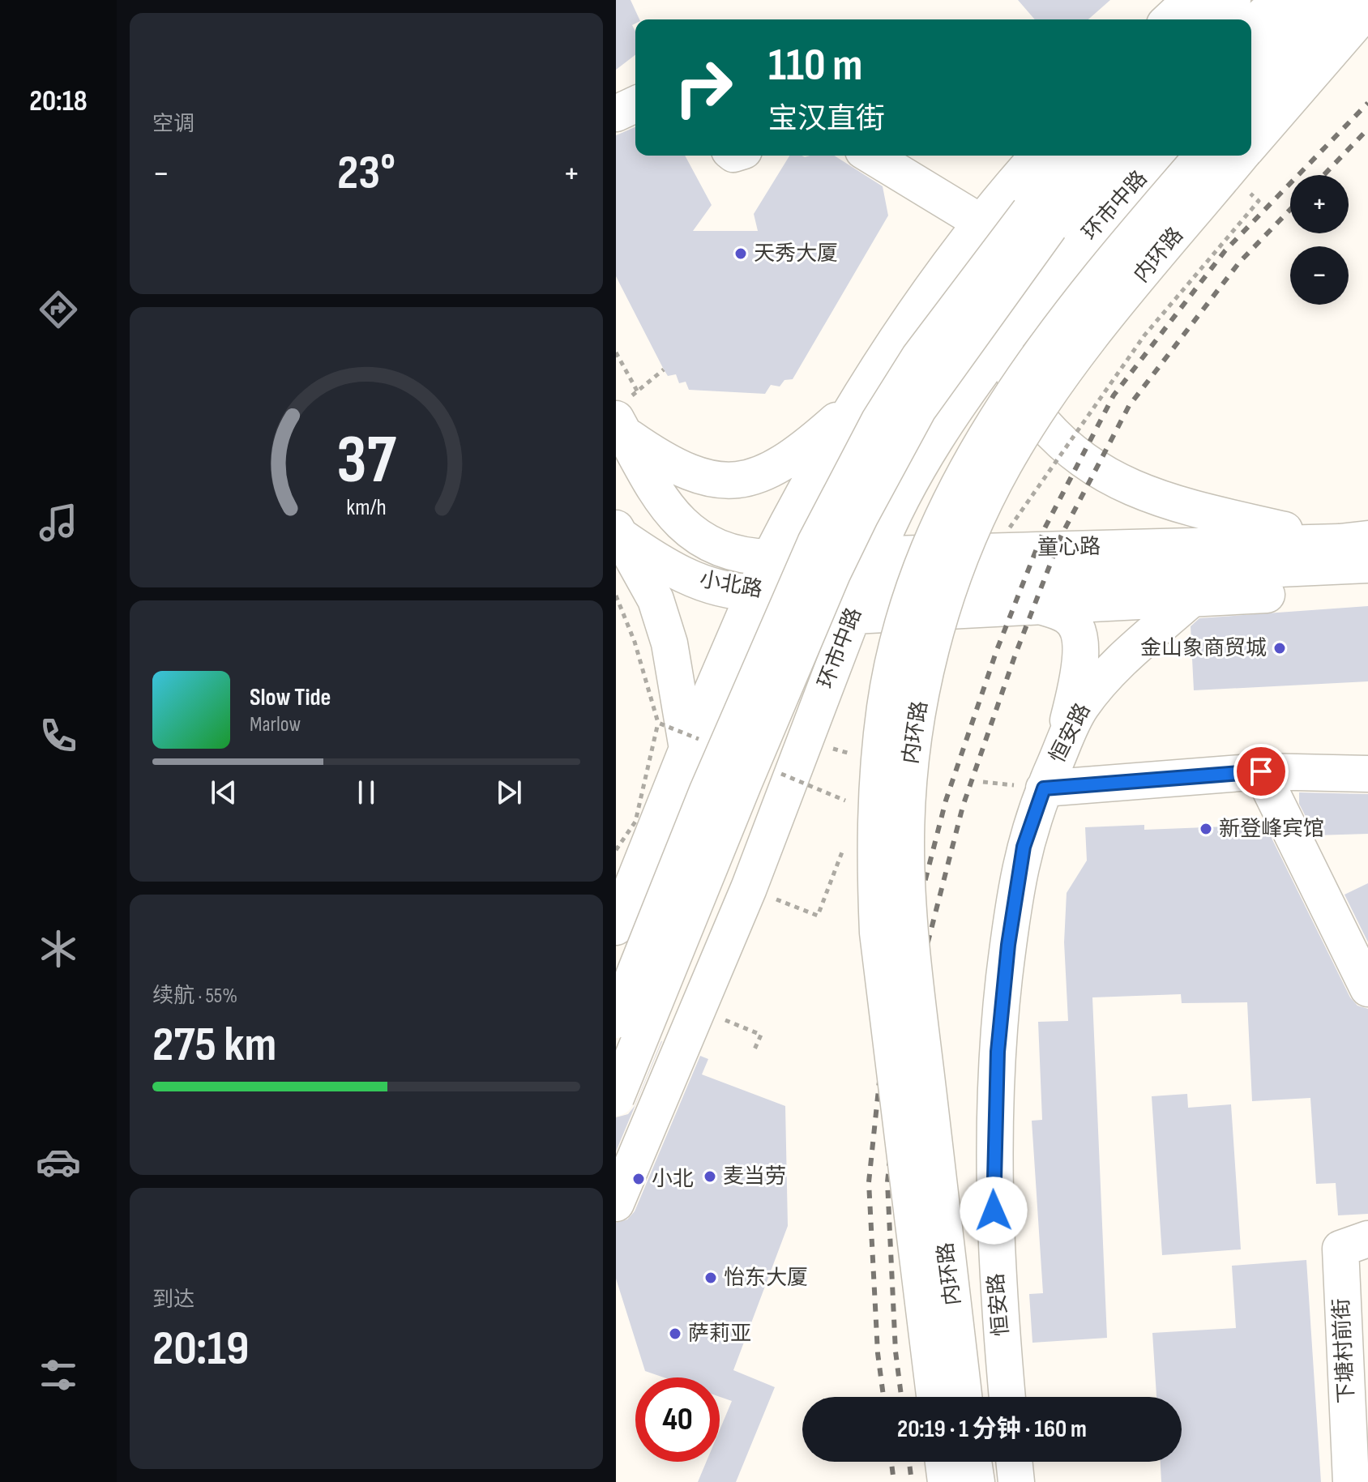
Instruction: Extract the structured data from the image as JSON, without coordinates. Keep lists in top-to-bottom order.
{
  "streets": {
    "main road": [
      "环市中路",
      "内环路",
      "童心路",
      "小北路",
      "恒安路",
      "下塘村前街"
    ]
  },
  "crossings": [
    ["环市中路", "童心路"],
    ["环市中路", "小北路"],
    ["童心路", "小北路"]
  ],
  "places": [
    "天秀大厦",
    "金山象商贸城",
    "新登峰宾馆",
    "麦当劳",
    "小北",
    "怡东大厦",
    "萨莉亚"
  ],
  "page": {
    "tabs": "20:18",
    "tile": [
      "空调",
      ["续航 · 55%", "275 km"],
      ["到达", "20:19"]
    ],
    "turn": ["110 m", "宝汉直街"],
    "heat": ["−", "23°", "+"],
    "map_buttons": ["+", "−"],
    "song": ["Slow Tide", "Marlow"],
    "limit": "40",
    "trip": "20:19 · 1 分钟 · 160 m",
    "gauge": ["37", "km/h"]
  }
}
